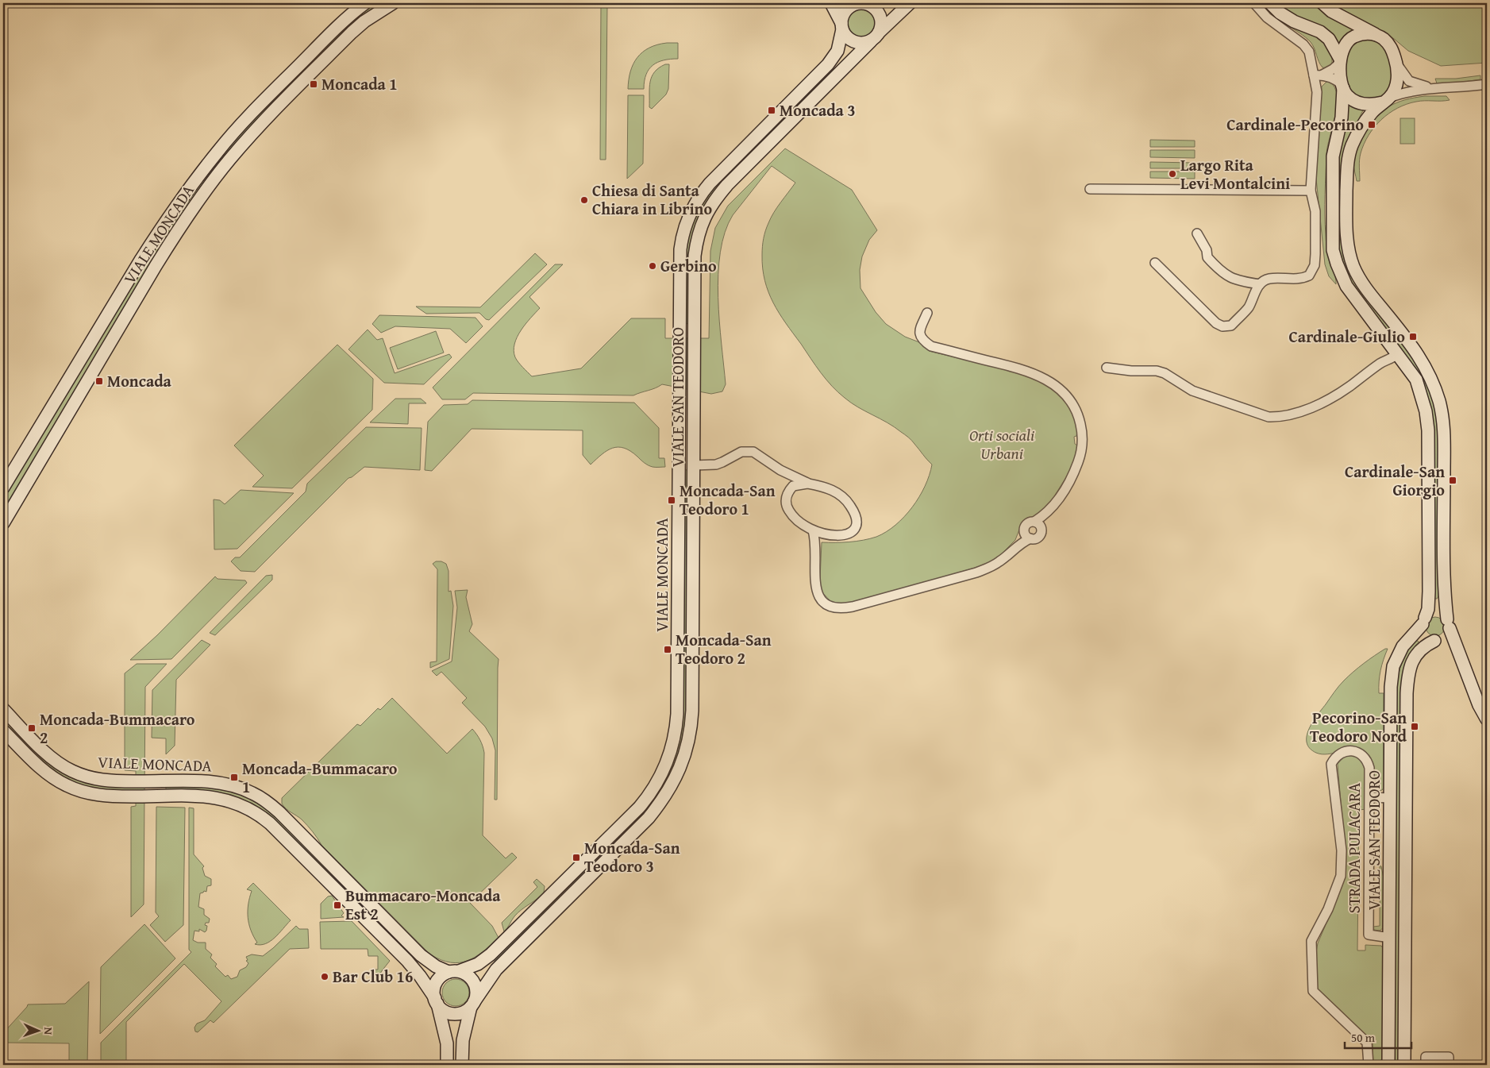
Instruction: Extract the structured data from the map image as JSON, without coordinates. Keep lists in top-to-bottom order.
{
  "streets": {
    "main road": ["VIALE MONCADA", "VIALE SAN TEODORO"],
    "street": ["STRADA PULACARA"]
  },
  "crossings": [
    ["VIALE MONCADA", "VIALE SAN TEODORO"],
    ["VIALE SAN TEODORO", "STRADA PULACARA"]
  ],
  "parks": ["Orti sociali Urbani"],
  "places": {
    "transit": [
      "Moncada 1",
      "Moncada 3",
      "Cardinale-Pecorino",
      "Cardinale-Giulio",
      "Moncada",
      "Cardinale-San Giorgio",
      "Moncada-San Teodoro 1",
      "Moncada-San Teodoro 2",
      "Pecorino-San Teodoro Nord",
      "Moncada-Bummacaro 2",
      "Moncada-Bummacaro 1",
      "Moncada-San Teodoro 3",
      "Bummacaro-Moncada Est 2"
    ],
    "other": [
      "Largo Rita Levi Montalcini",
      "Chiesa di Santa Chiara in Librino",
      "Gerbino",
      "Bar Club 16"
    ]
  },
  "scale_bar": "50 m",
  "north": "right"
}
